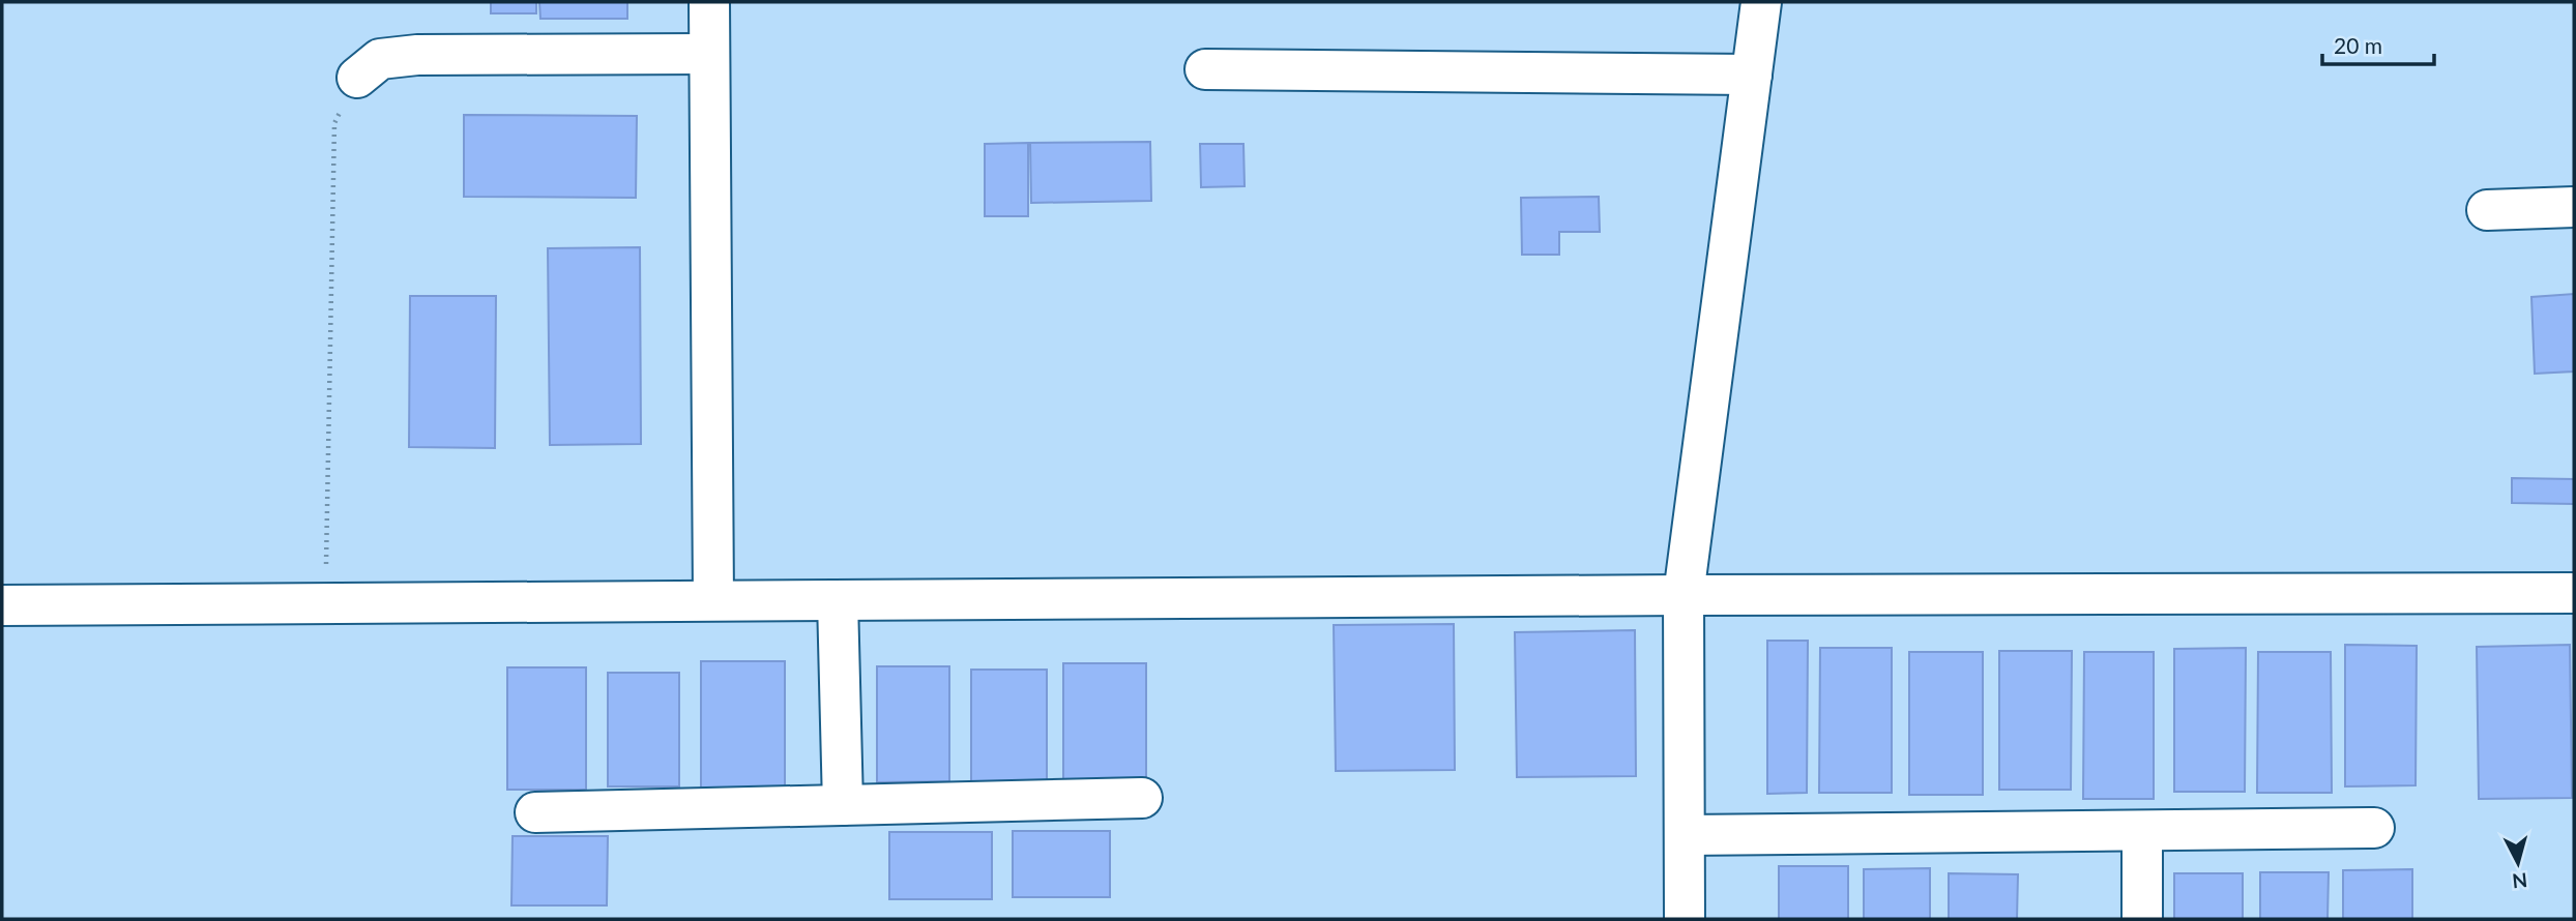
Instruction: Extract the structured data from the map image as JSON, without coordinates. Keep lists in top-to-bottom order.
{
  "scale_bar": "20 m",
  "north": "bottom"
}
